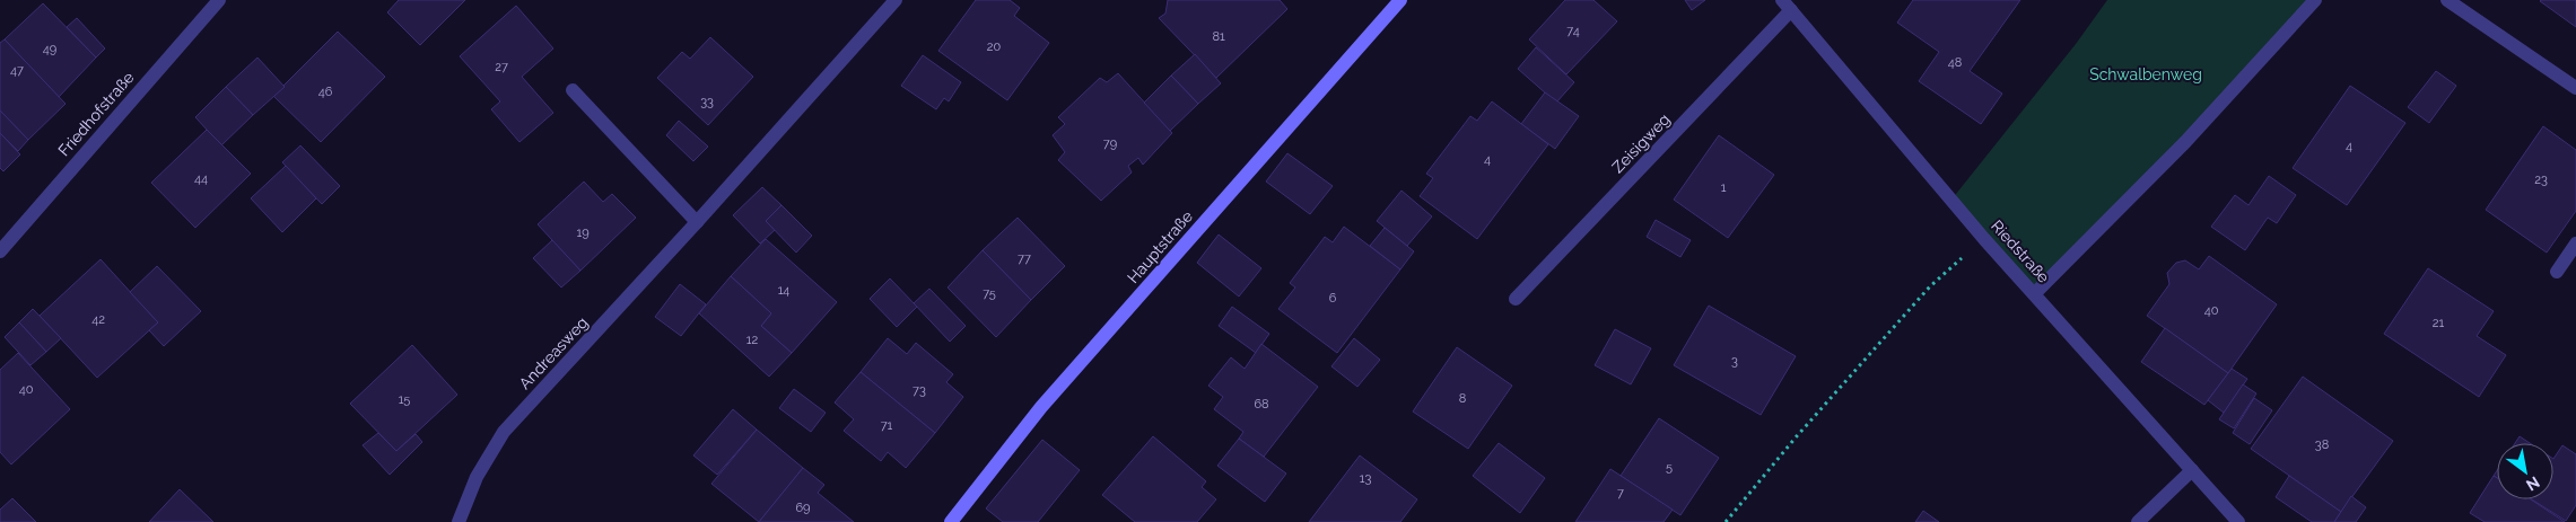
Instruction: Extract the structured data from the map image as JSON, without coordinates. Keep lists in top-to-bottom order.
{
  "streets": {
    "street": [
      "Friedhofstraße",
      "Zeisigweg",
      "Hauptstraße",
      "Riedstraße",
      "Andreasweg"
    ]
  },
  "crossings": [
    ["Zeisigweg", "Riedstraße"]
  ],
  "parks": ["Schwalbenweg"],
  "house_numbers": [
    "74",
    "81",
    "20",
    "49",
    "48",
    "27",
    "47",
    "46",
    "33",
    "79",
    "4",
    "4",
    "44",
    "23",
    "1",
    "19",
    "77",
    "14",
    "75",
    "6",
    "40",
    "42",
    "21",
    "12",
    "3",
    "40",
    "73",
    "8",
    "15",
    "68",
    "71",
    "38",
    "5",
    "13",
    "7",
    "69"
  ],
  "north": "bottom right"
}
